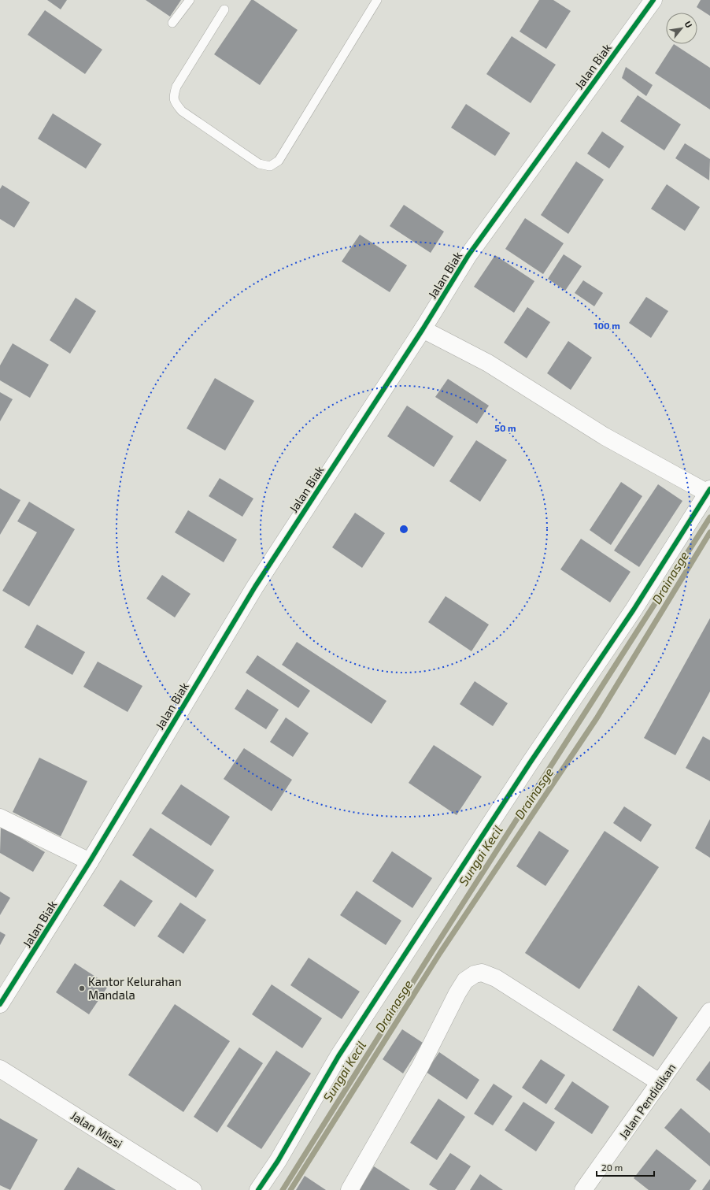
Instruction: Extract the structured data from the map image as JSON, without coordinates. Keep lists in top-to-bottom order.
{
  "streets": {
    "street": ["Jalan Biak", "Jalan Pendidikan", "Jalan Missi"]
  },
  "water": ["Drainasge", "Sungai Kecil"],
  "places": ["Kantor Kelurahan Mandala"],
  "scale_bar": "20 m",
  "north": "top right",
  "rings": ["100 m", "50 m"]
}
